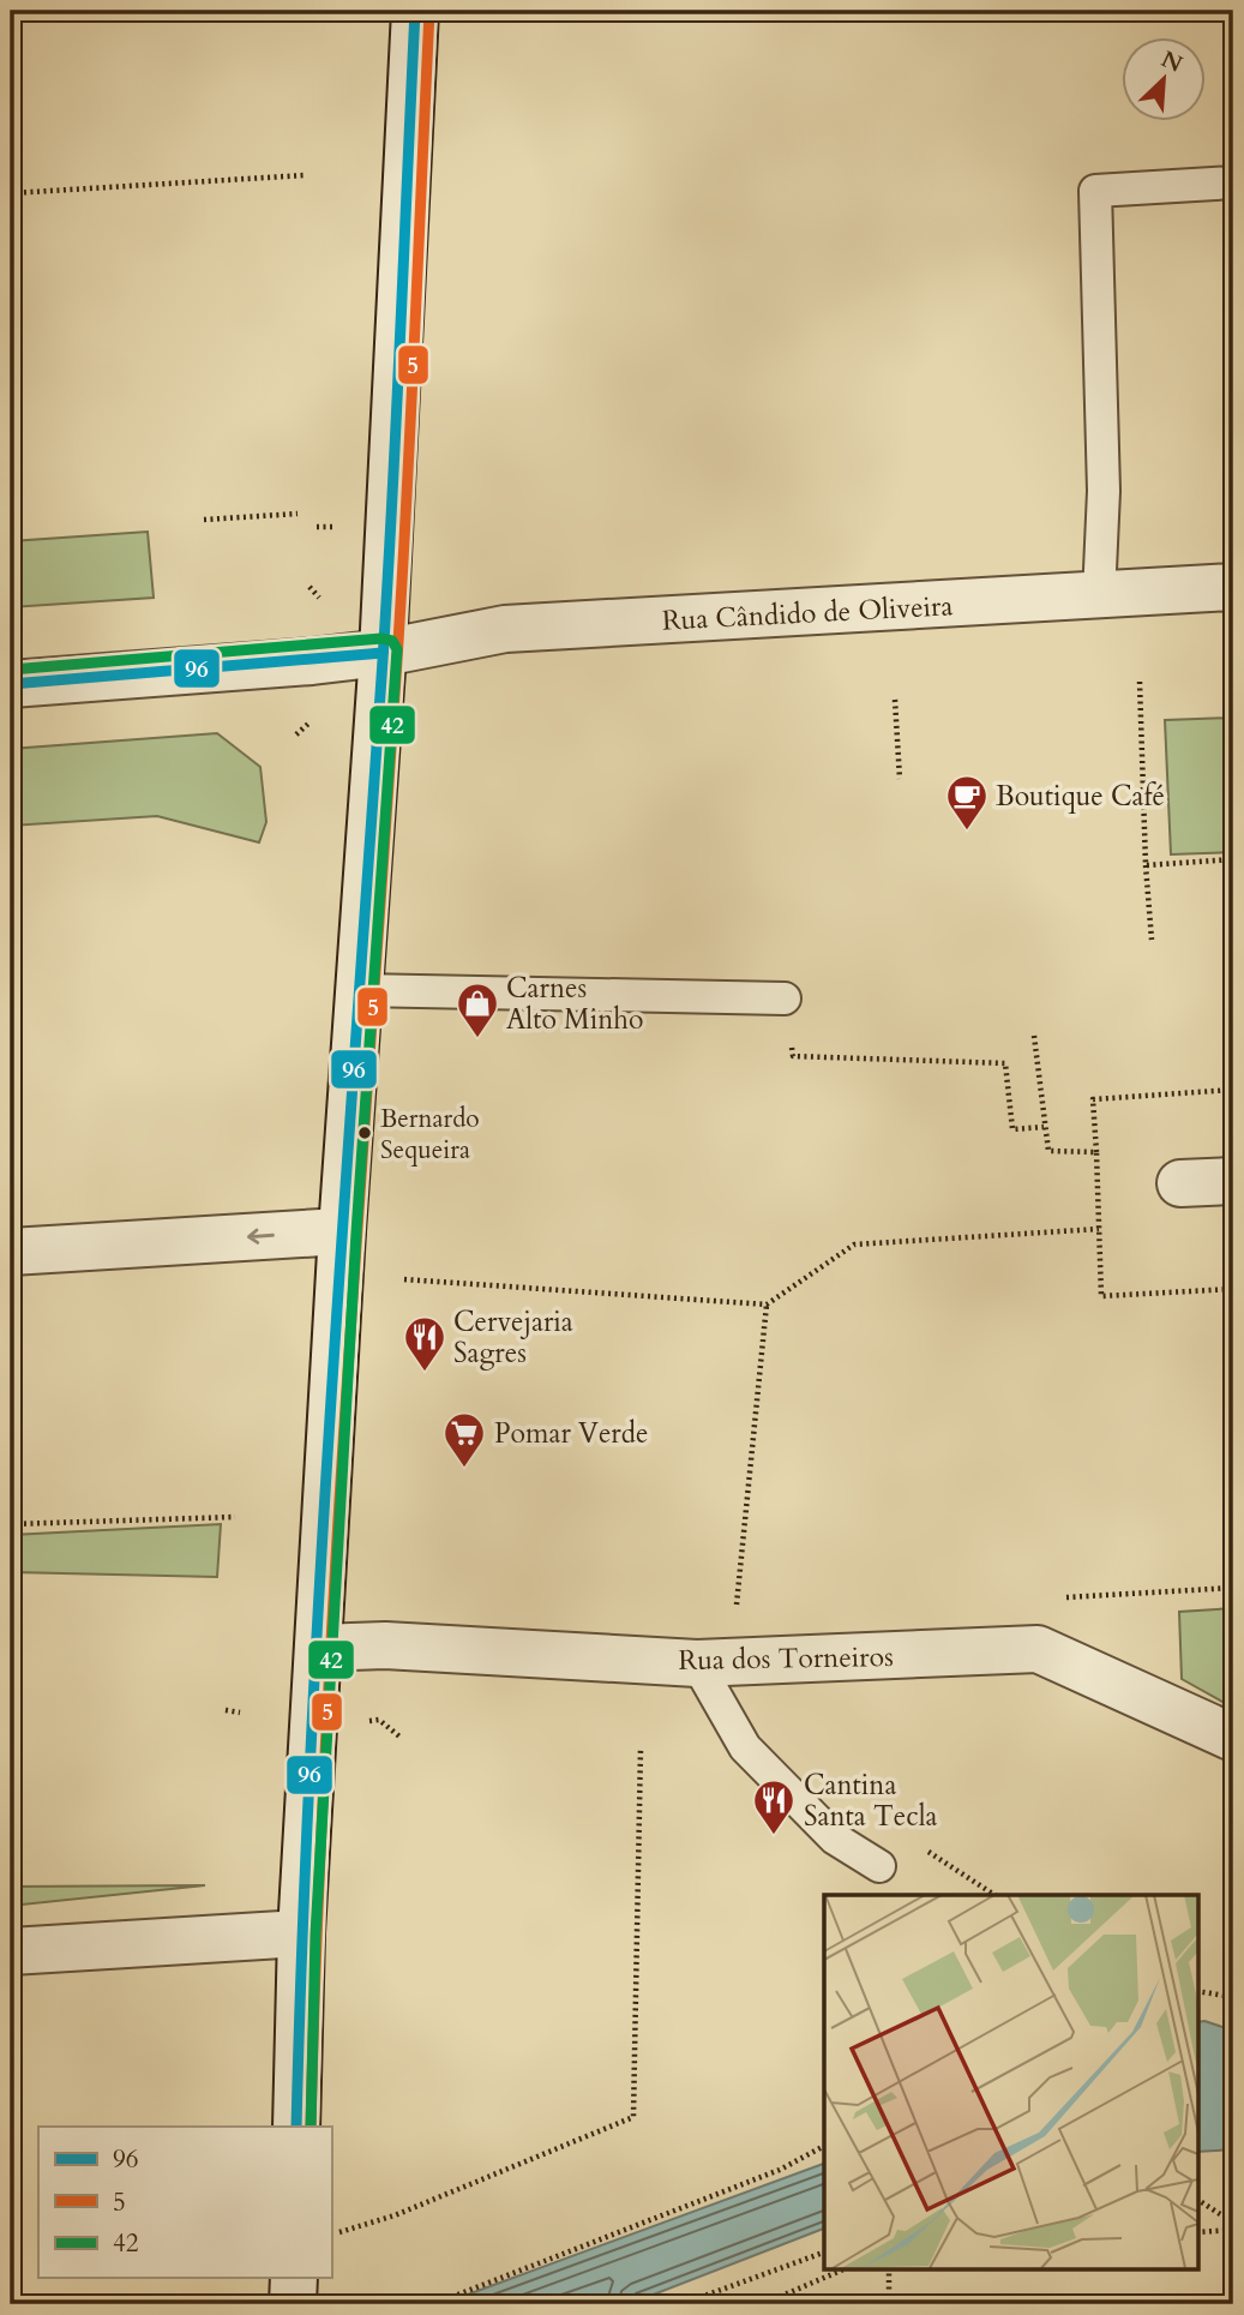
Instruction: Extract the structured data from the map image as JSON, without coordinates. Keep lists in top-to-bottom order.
{
  "streets": {
    "street": ["Rua Cândido de Oliveira", "Rua dos Torneiros"]
  },
  "places": {
    "cafe": ["Boutique Café"],
    "shop": ["Carnes Alto Minho"],
    "other": ["Bernardo Sequeira"],
    "restaurant": ["Cervejaria Sagres", "Cantina Santa Tecla"],
    "supermarket": ["Pomar Verde"]
  },
  "lines": ["transit line 96", "transit line 5", "transit line 42"],
  "legend": ["96", "5", "42"],
  "north": "top right"
}
